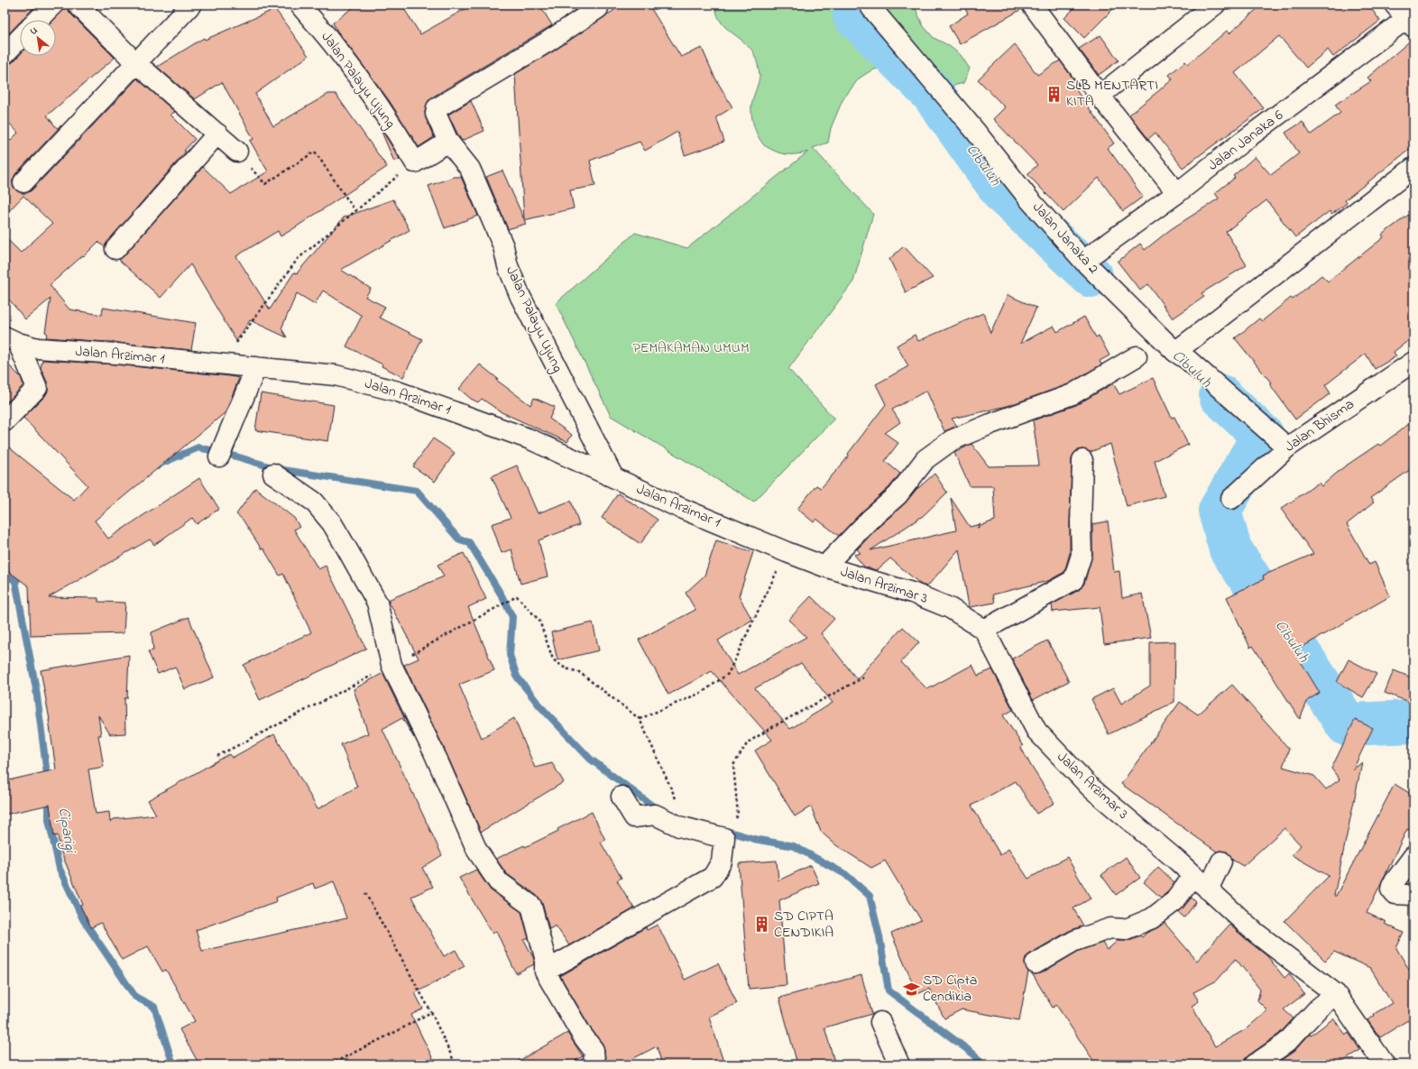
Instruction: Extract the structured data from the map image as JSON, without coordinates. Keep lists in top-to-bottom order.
{
  "streets": {
    "street": [
      "Jalan Palayu Ujung",
      "Jalan Janaka 6",
      "Jalan Janaka 2",
      "Jalan Arzimar 1",
      "Jalan Bhisma",
      "Jalan Arzimar 3"
    ]
  },
  "crossings": [
    ["Jalan Palayu Ujung", "Jalan Arzimar 1"],
    ["Jalan Janaka 6", "Jalan Janaka 2"],
    ["Jalan Janaka 2", "Jalan Bhisma"],
    ["Jalan Arzimar 1", "Jalan Arzimar 3"]
  ],
  "water": ["Cibuluh", "Ciparigi"],
  "parks": ["PEMAKAMAN UMUM"],
  "places": {
    "building": ["SLB MENTARTI KITA", "SD CIPTA CENDIKIA"],
    "school or university": ["SD Cipta Cendikia"]
  },
  "north": "top left"
}
